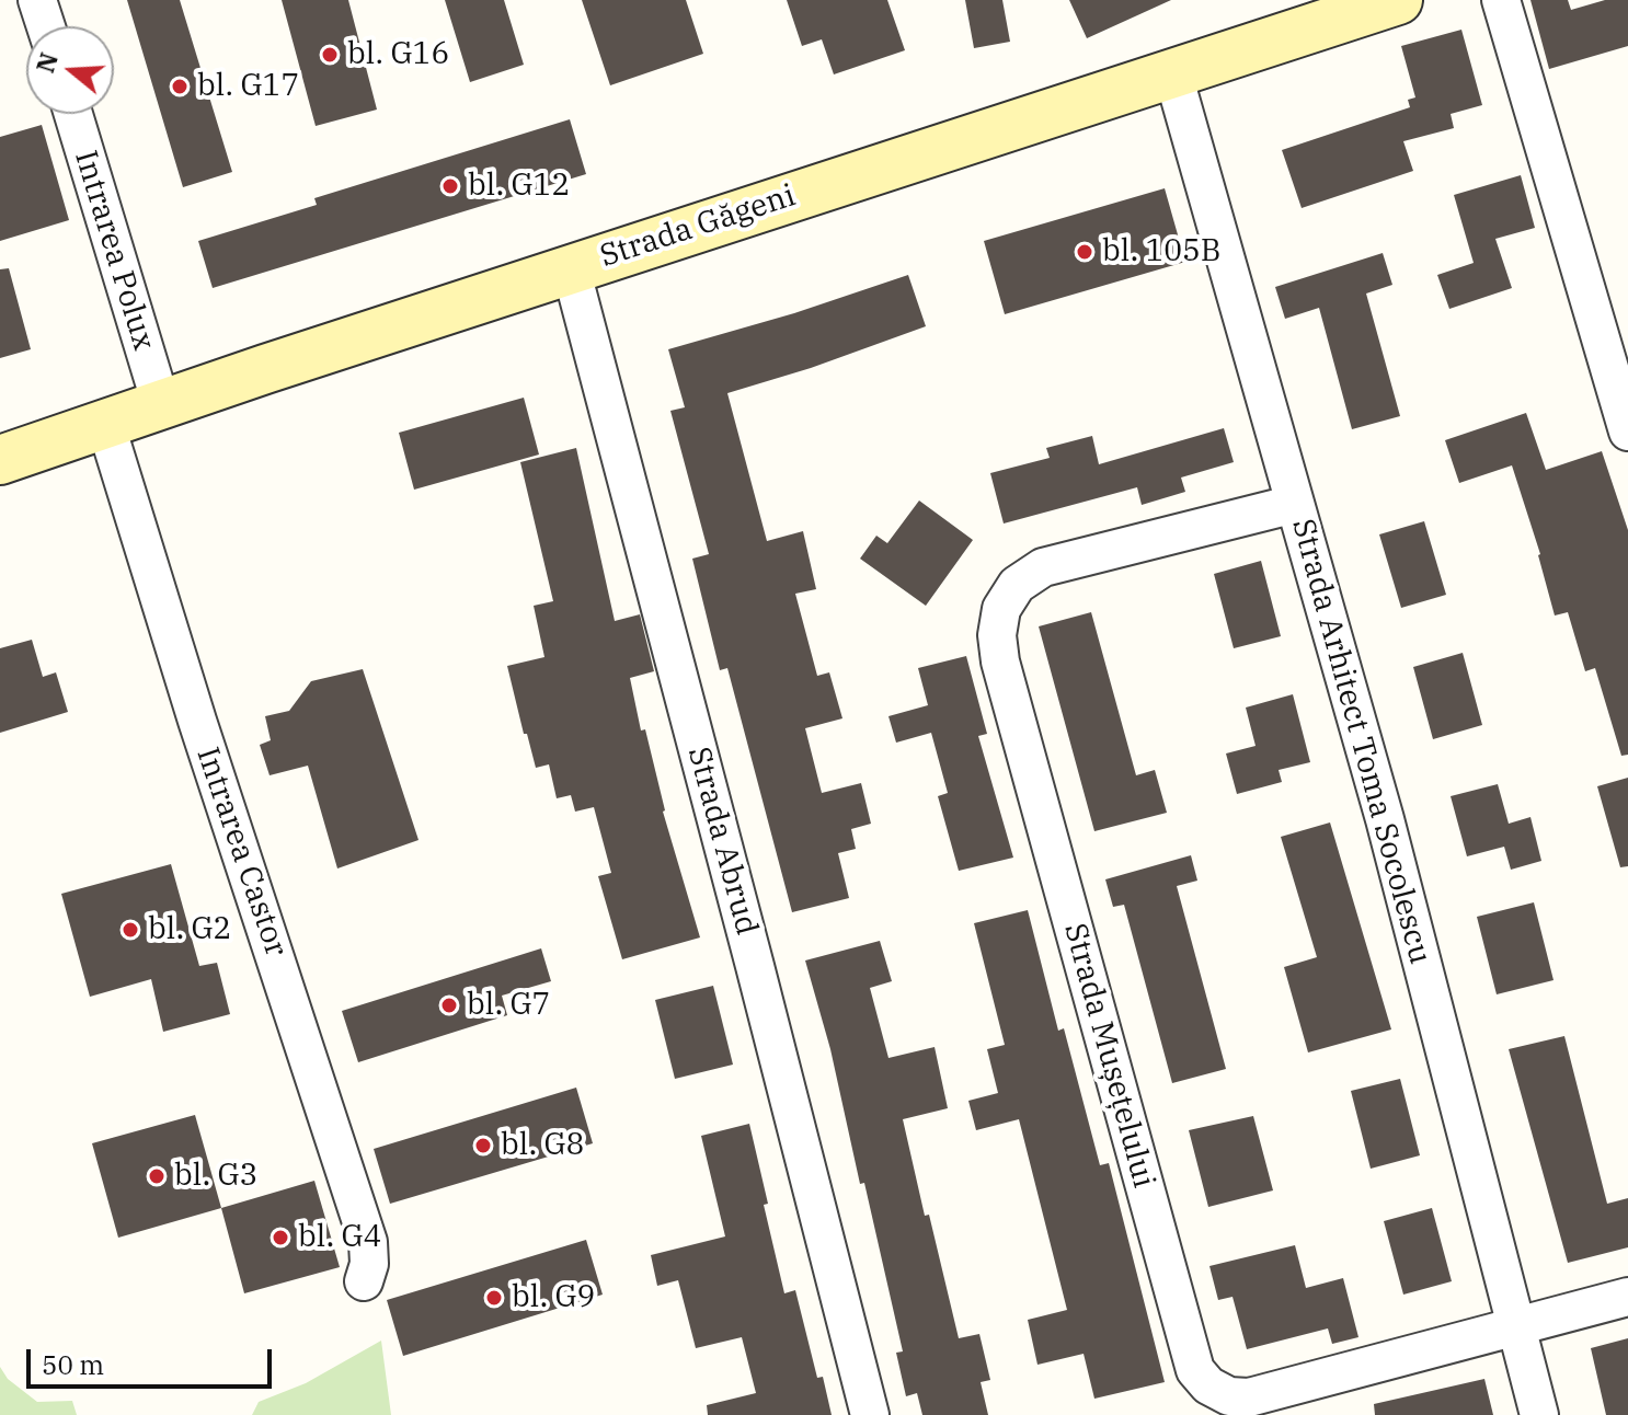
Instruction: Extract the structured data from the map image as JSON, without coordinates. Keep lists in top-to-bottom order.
{
  "streets": {
    "main road": ["Strada Găgeni"],
    "street": [
      "Intrarea Polux",
      "Strada Arhitect Toma Socolescu",
      "Strada Abrud",
      "Intrarea Castor",
      "Strada Mușețelului"
    ]
  },
  "crossings": [
    ["Strada Găgeni", "Intrarea Polux"],
    ["Strada Găgeni", "Strada Arhitect Toma Socolescu"],
    ["Strada Găgeni", "Strada Abrud"],
    ["Strada Găgeni", "Intrarea Castor"],
    ["Strada Arhitect Toma Socolescu", "Strada Mușețelului"]
  ],
  "places": [
    "bl. G16",
    "bl. G17",
    "bl. G12",
    "bl. 105B",
    "bl. G2",
    "bl. G7",
    "bl. G8",
    "bl. G3",
    "bl. G4",
    "bl. G9"
  ],
  "scale_bar": "50 m",
  "north": "left"
}
